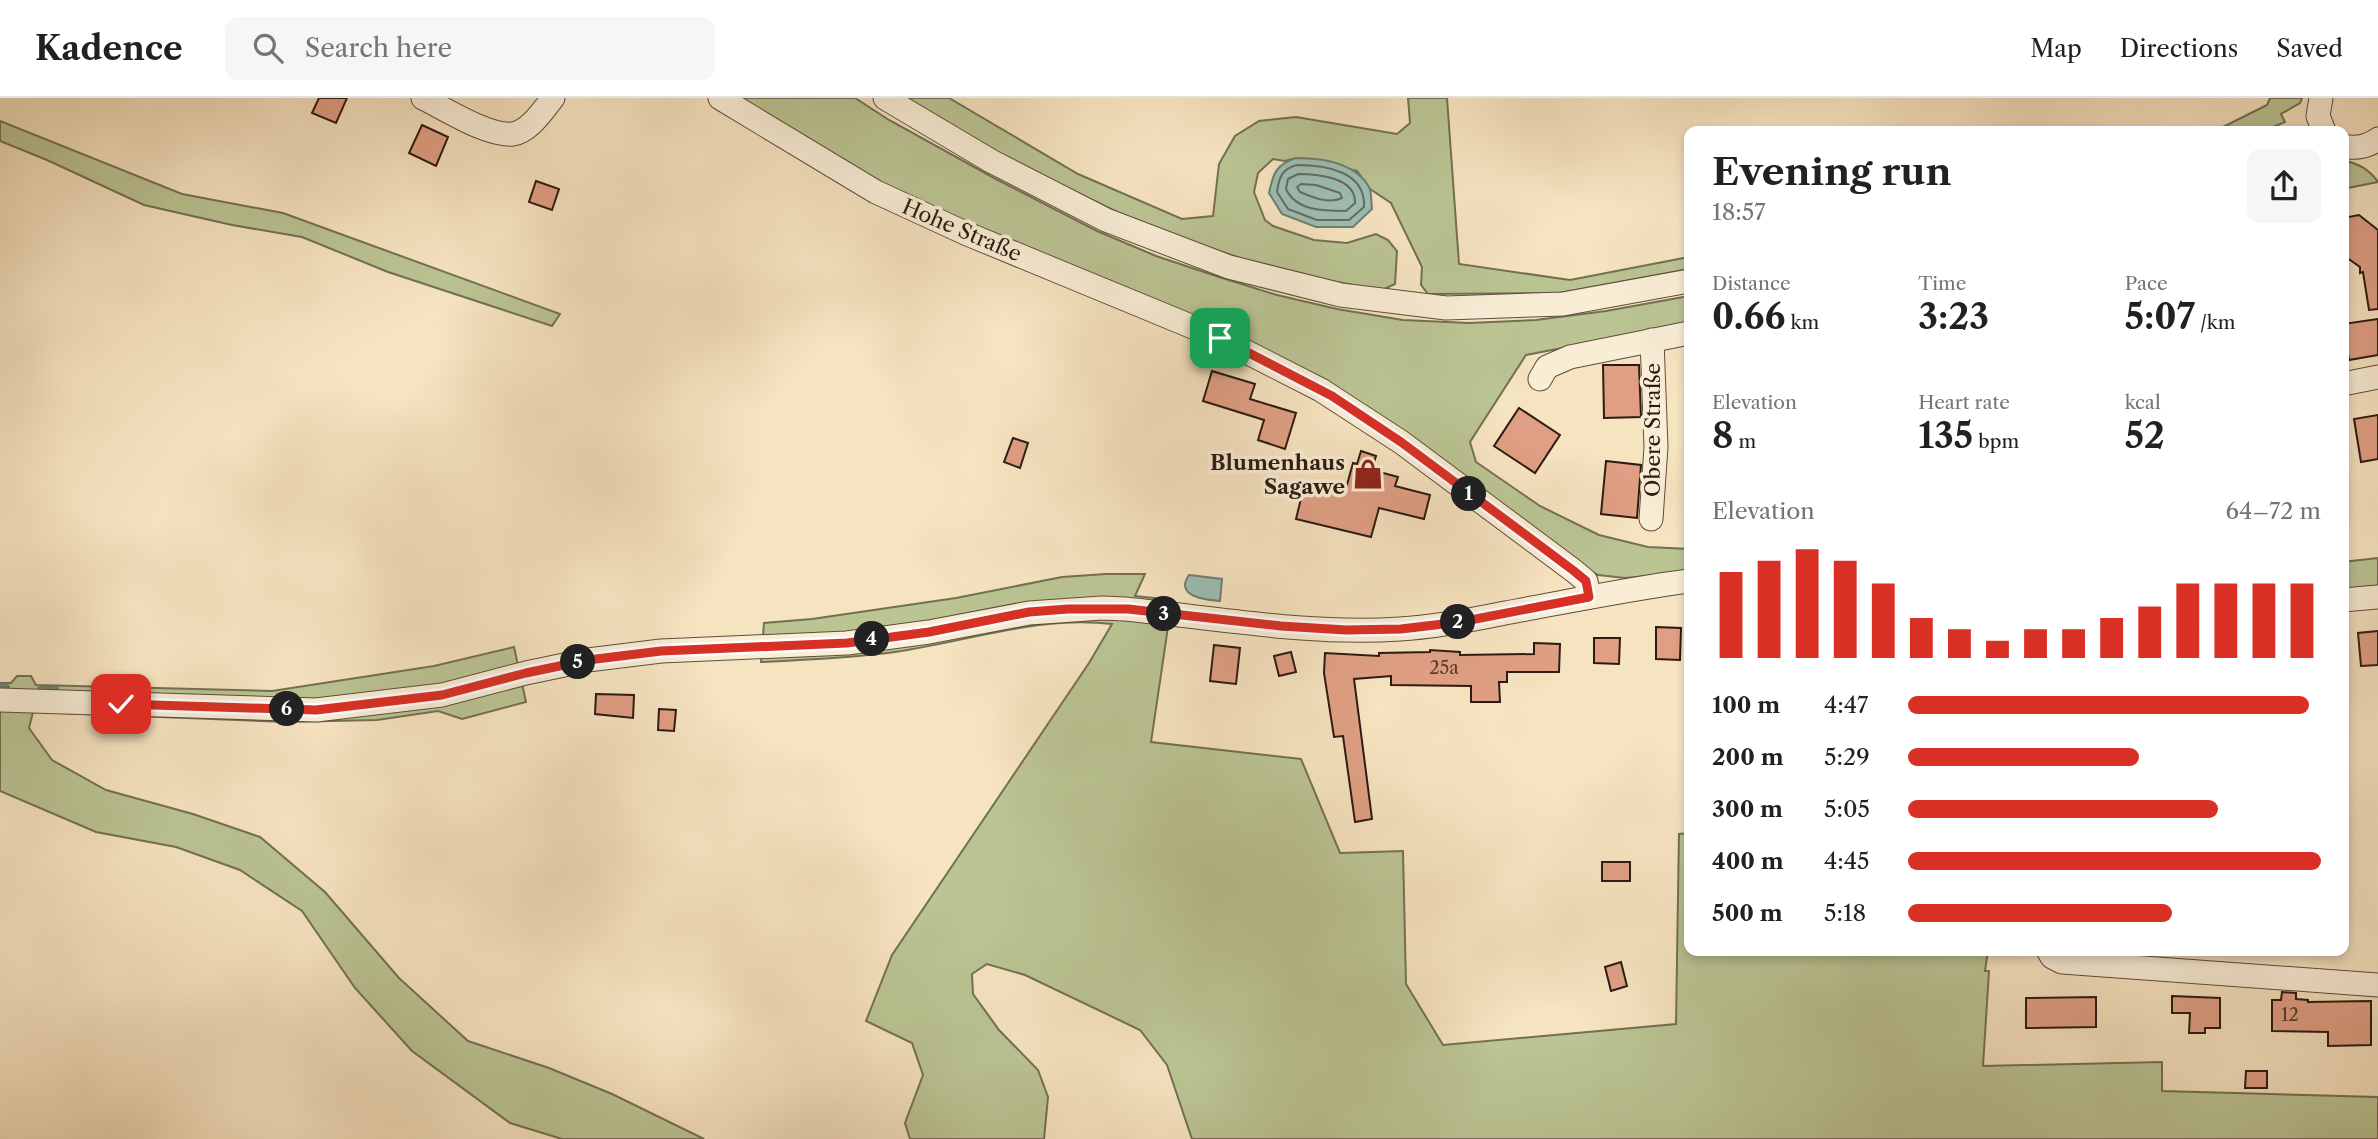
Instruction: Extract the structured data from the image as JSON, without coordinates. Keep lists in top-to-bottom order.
{
  "streets": {
    "street": ["Hohe Straße", "Obere Straße"]
  },
  "places": {
    "shop": ["Blumenhaus Sagawe"]
  },
  "house_numbers": ["25a", "12"],
  "page": {
    "header": "Kadence",
    "search": "Search here",
    "nav": ["Map", "Directions", "Saved"],
    "heading": ["Evening run", "18:57"],
    "stats": [
      ["Distance", "0.66 km"],
      ["Time", "3:23"],
      ["Pace", "5:07 /km"],
      ["Elevation", "8 m"],
      ["Heart rate", "135 bpm"],
      ["kcal", "52"]
    ],
    "pins": [
      "1",
      "3",
      "2",
      "4",
      "5",
      "6"
    ],
    "chart": ["Elevation", "64–72 m"],
    "list": [
      {
        "name": "100 m",
        "note": "4:47"
      },
      {
        "name": "200 m",
        "note": "5:29"
      },
      {
        "name": "300 m",
        "note": "5:05"
      },
      {
        "name": "400 m",
        "note": "4:45"
      },
      {
        "name": "500 m",
        "note": "5:18"
      }
    ]
  }
}
